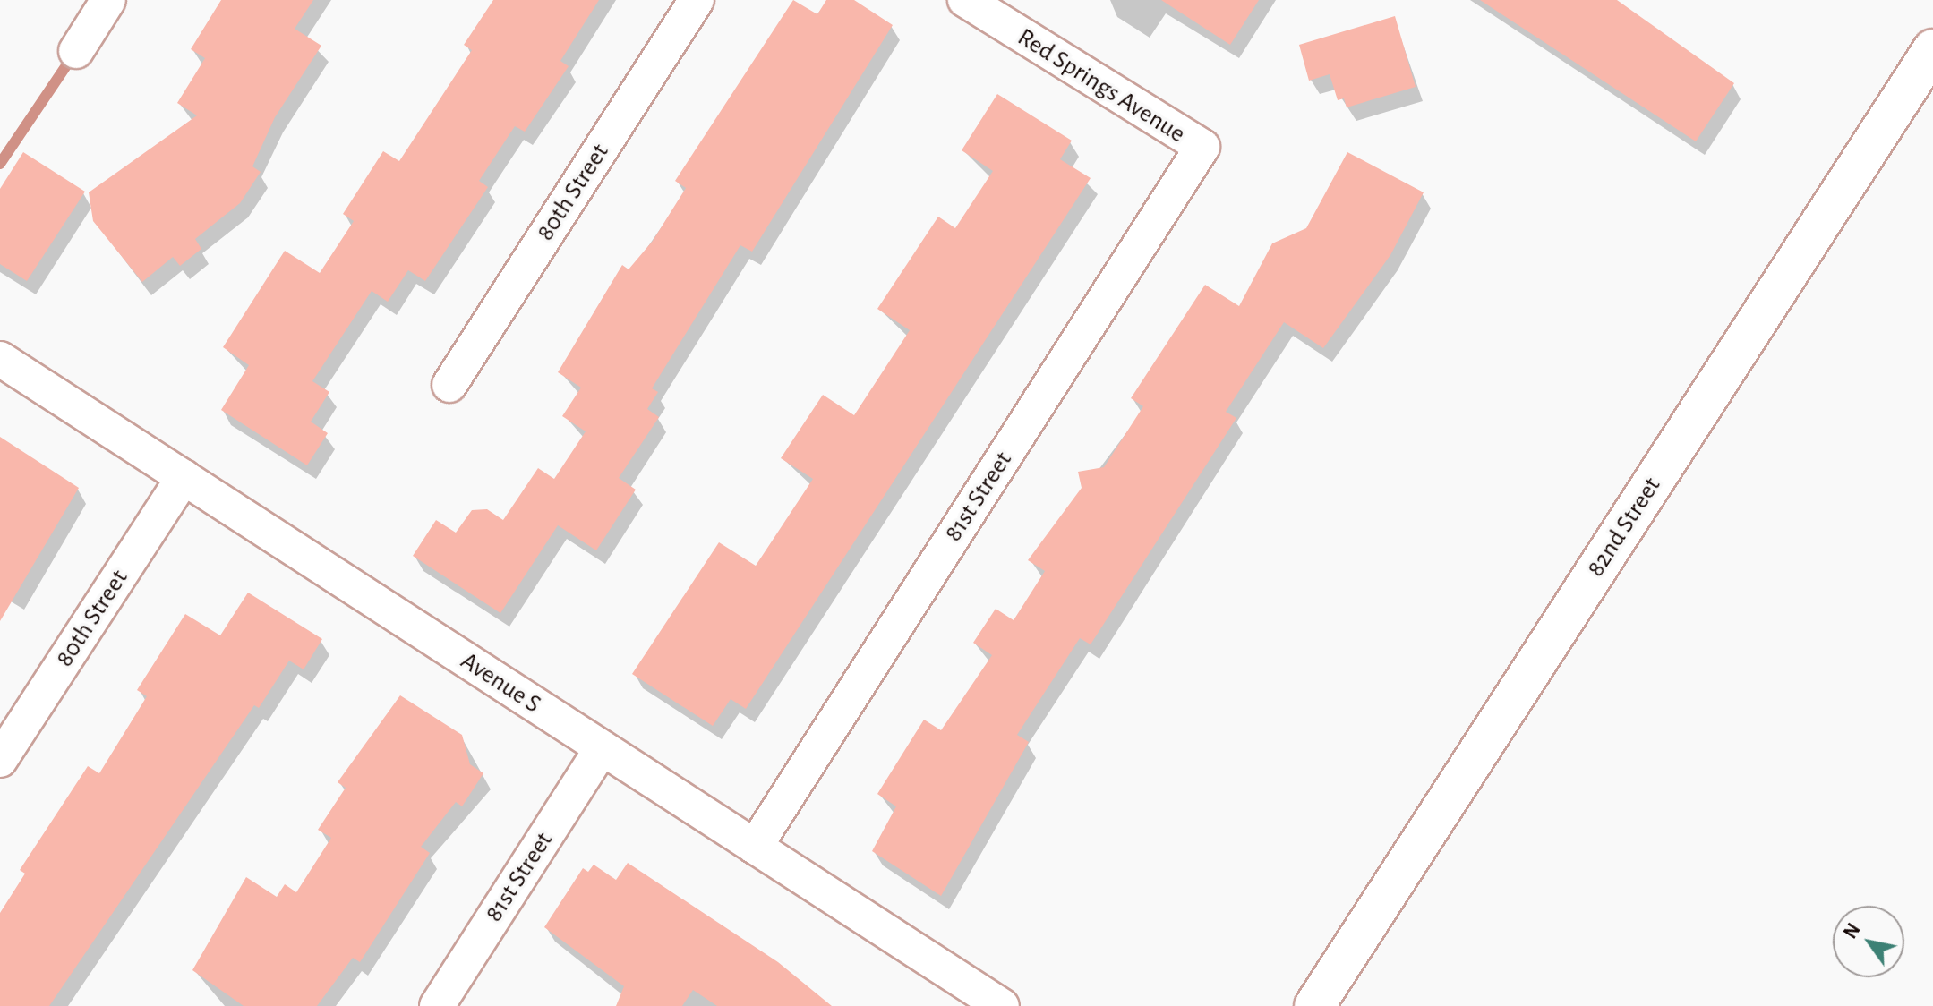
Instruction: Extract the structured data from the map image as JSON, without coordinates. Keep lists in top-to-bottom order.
{
  "streets": {
    "main road": ["82nd Street"],
    "street": [
      "Red Springs Avenue",
      "80th Street",
      "81st Street",
      "Avenue S"
    ]
  },
  "crossings": [
    ["Red Springs Avenue", "81st Street"],
    ["80th Street", "Avenue S"],
    ["81st Street", "Avenue S"]
  ],
  "north": "top left"
}
